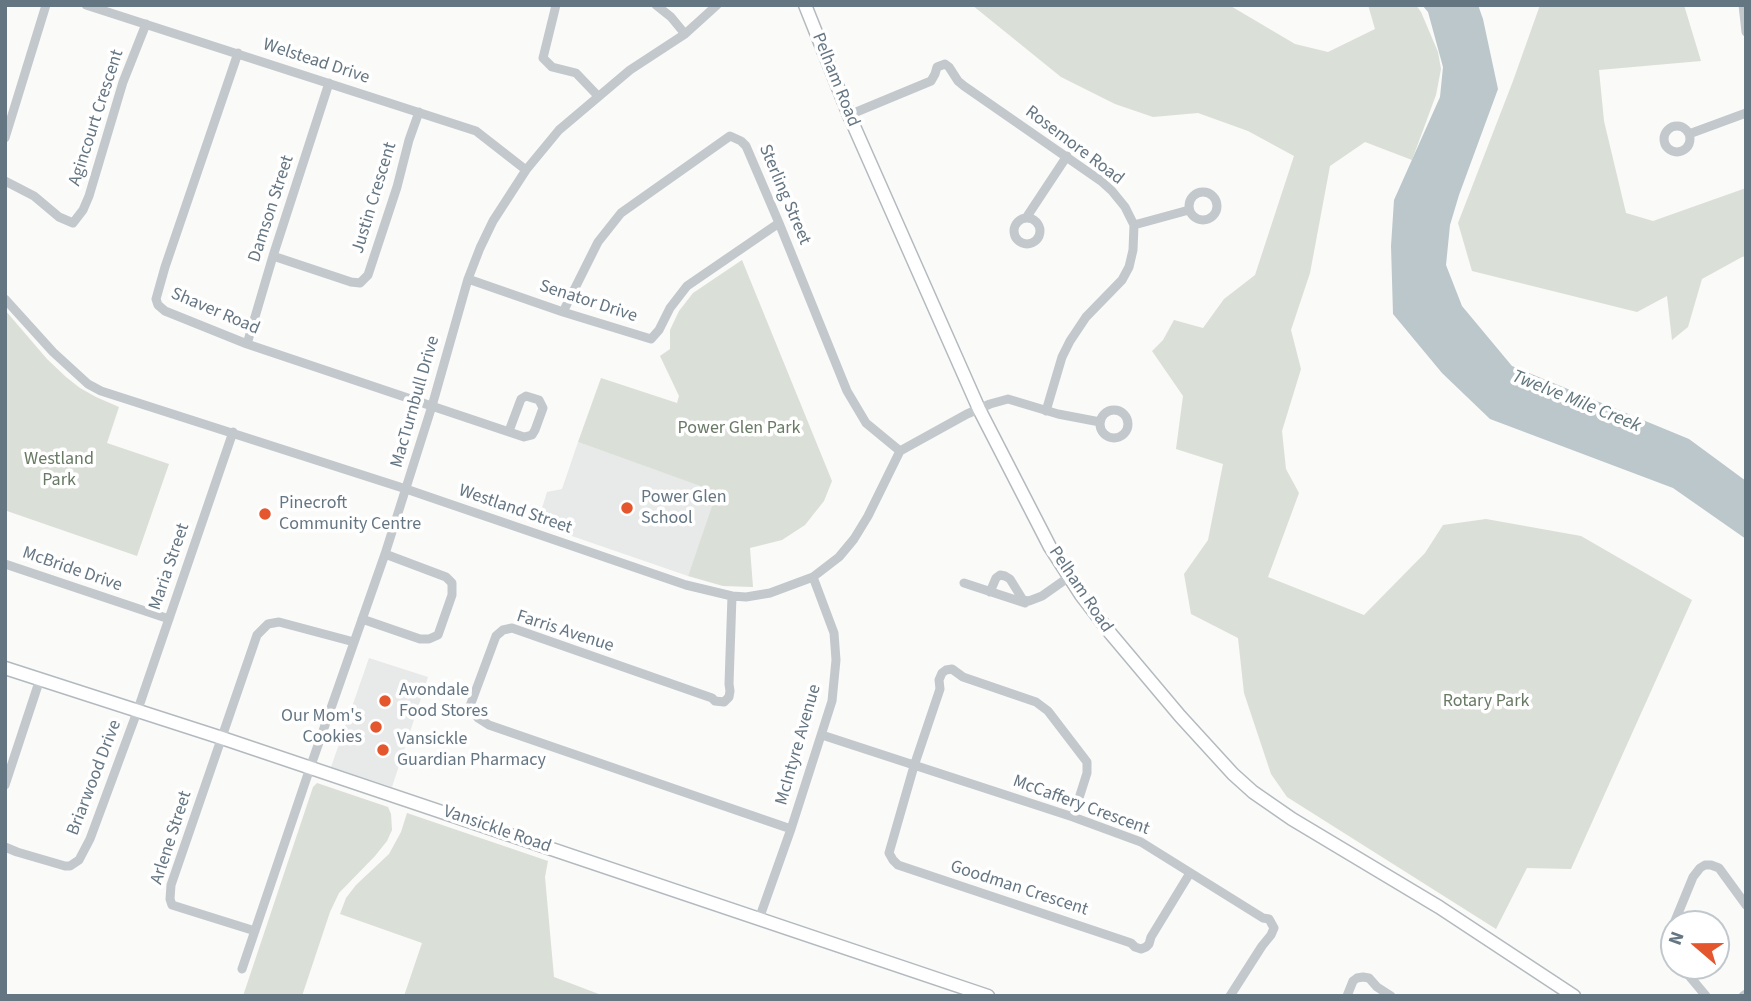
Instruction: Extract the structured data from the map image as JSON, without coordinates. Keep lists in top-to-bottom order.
{
  "streets": {
    "main road": ["Pelham Road", "Vansickle Road"],
    "street": [
      "Welstead Drive",
      "Agincourt Crescent",
      "Rosemore Road",
      "Sterling Street",
      "Justin Crescent",
      "Damson Street",
      "Senator Drive",
      "Shaver Road",
      "MacTurnbull Drive",
      "Westland Street",
      "Maria Street",
      "McBride Drive",
      "Farris Avenue",
      "McIntyre Avenue",
      "Briarwood Drive",
      "McCaffery Crescent",
      "Arlene Street",
      "Goodman Crescent"
    ]
  },
  "crossings": [
    ["Welstead Drive", "Agincourt Crescent"],
    ["Welstead Drive", "Justin Crescent"],
    ["Welstead Drive", "Damson Street"],
    ["Welstead Drive", "Shaver Road"],
    ["Welstead Drive", "MacTurnbull Drive"],
    ["Pelham Road", "Rosemore Road"],
    ["Sterling Street", "Senator Drive"],
    ["Sterling Street", "Westland Street"],
    ["Justin Crescent", "Damson Street"],
    ["Damson Street", "Shaver Road"],
    ["Senator Drive", "MacTurnbull Drive"],
    ["Shaver Road", "MacTurnbull Drive"],
    ["MacTurnbull Drive", "Westland Street"],
    ["MacTurnbull Drive", "Vansickle Road"],
    ["MacTurnbull Drive", "Arlene Street"],
    ["Westland Street", "Maria Street"],
    ["Westland Street", "Farris Avenue"],
    ["Westland Street", "McIntyre Avenue"],
    ["Maria Street", "McBride Drive"],
    ["Maria Street", "Briarwood Drive"],
    ["Maria Street", "Vansickle Road"],
    ["Farris Avenue", "McIntyre Avenue"],
    ["McIntyre Avenue", "McCaffery Crescent"],
    ["McIntyre Avenue", "Vansickle Road"],
    ["Briarwood Drive", "Vansickle Road"],
    ["McCaffery Crescent", "Goodman Crescent"],
    ["Vansickle Road", "Arlene Street"]
  ],
  "water": ["Twelve Mile Creek"],
  "parks": ["Power Glen Park", "Westland Park", "Rotary Park"],
  "places": [
    "Power Glen School",
    "Pinecroft Community Centre",
    "Avondale Food Stores",
    "Our Mom's Cookies",
    "Vansickle Guardian Pharmacy"
  ],
  "north": "left"
}
